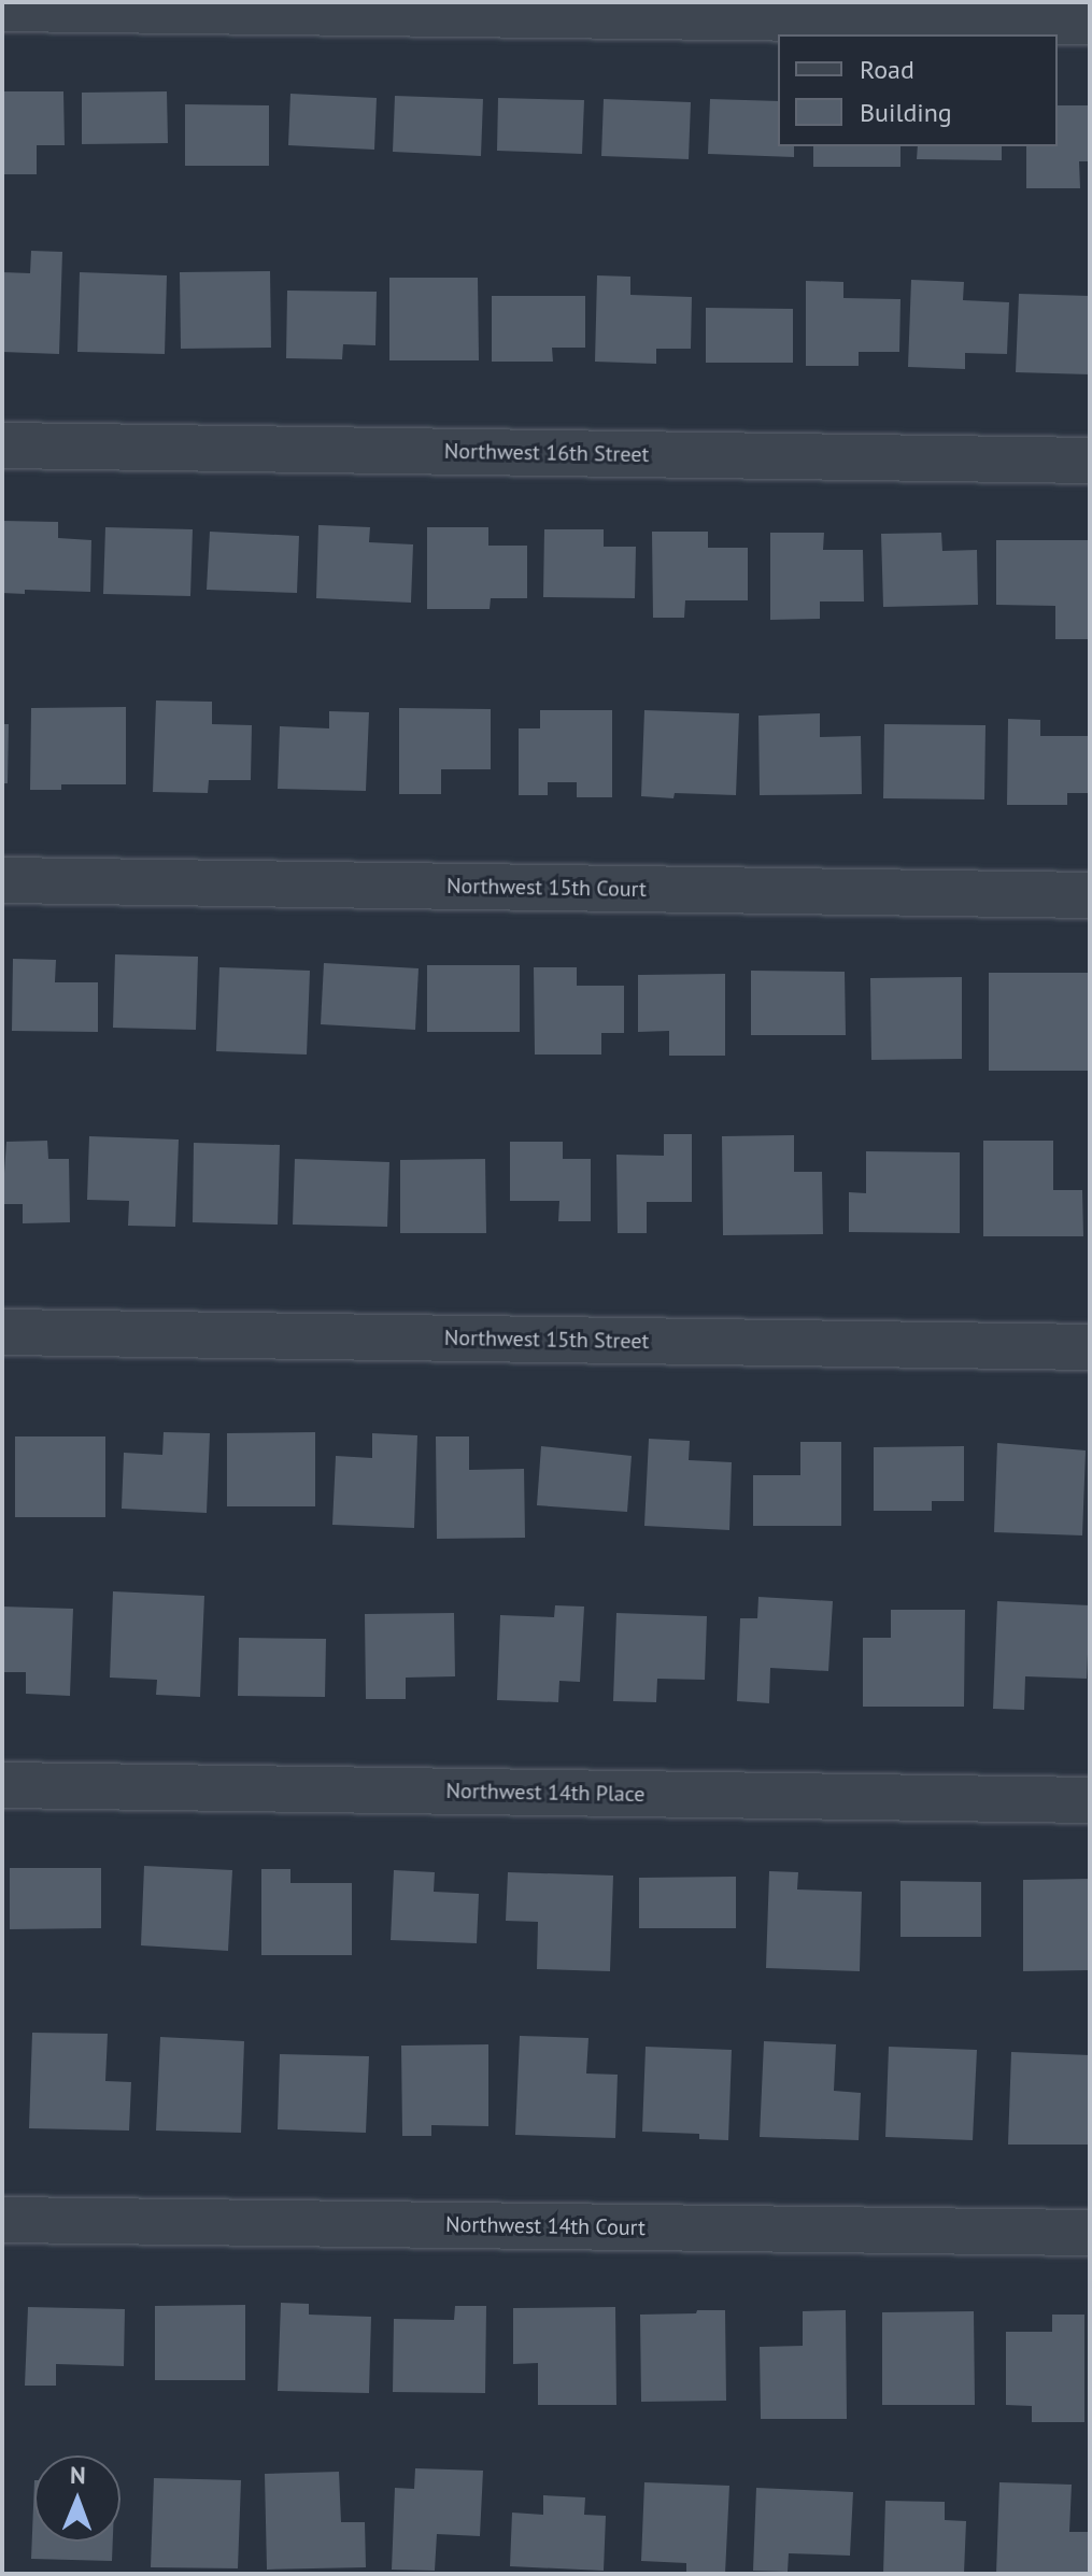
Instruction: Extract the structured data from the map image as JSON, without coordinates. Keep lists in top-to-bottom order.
{
  "streets": {
    "street": [
      "Northwest 16th Street",
      "Northwest 15th Court",
      "Northwest 15th Street",
      "Northwest 14th Place",
      "Northwest 14th Court"
    ]
  },
  "legend": ["Road", "Building"],
  "north": "top"
}
